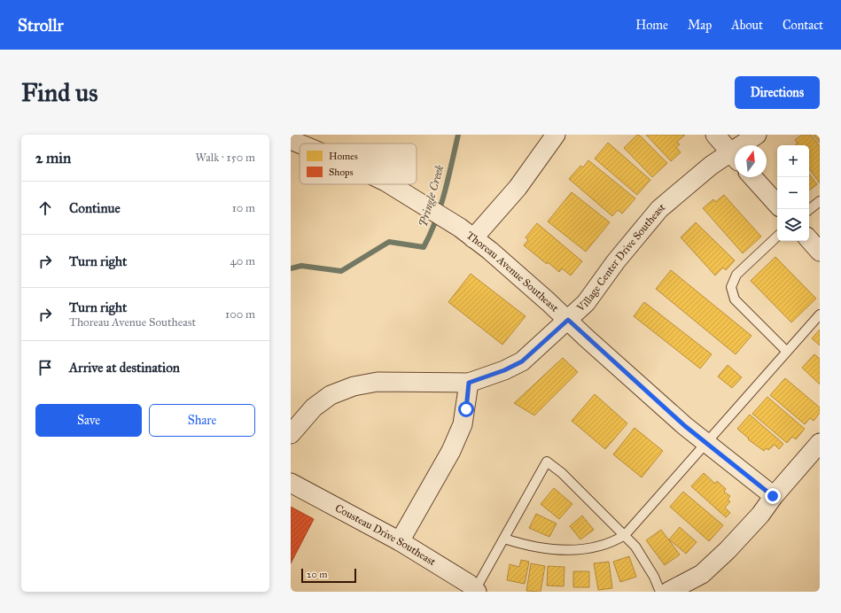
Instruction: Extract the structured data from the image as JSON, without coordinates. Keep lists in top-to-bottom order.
{
  "streets": {
    "street": ["Village Center Drive Southeast", "Thoreau Avenue Southeast", "Cousteau Drive Southeast"]
  },
  "crossings": [
    ["Village Center Drive Southeast", "Thoreau Avenue Southeast"]
  ],
  "water": ["Pringle Creek"],
  "legend": ["Homes", "Shops"],
  "scale_bar": "20 m",
  "north": "top",
  "page": {
    "header": "Strollr",
    "nav": [
      "Home",
      "Map",
      "About",
      "Contact"
    ],
    "buttons": [
      "Directions",
      ["Save", "Share"]
    ],
    "title": "Find us",
    "heading": ["2 min", "Walk · 150 m"],
    "map_buttons": ["+", "−"],
    "list": [
      ["Continue", "10 m"],
      ["Turn right", "40 m"],
      ["Turn right", "Thoreau Avenue Southeast", "100 m"],
      "Arrive at destination"
    ],
    "scale": "20 m"
  }
}
